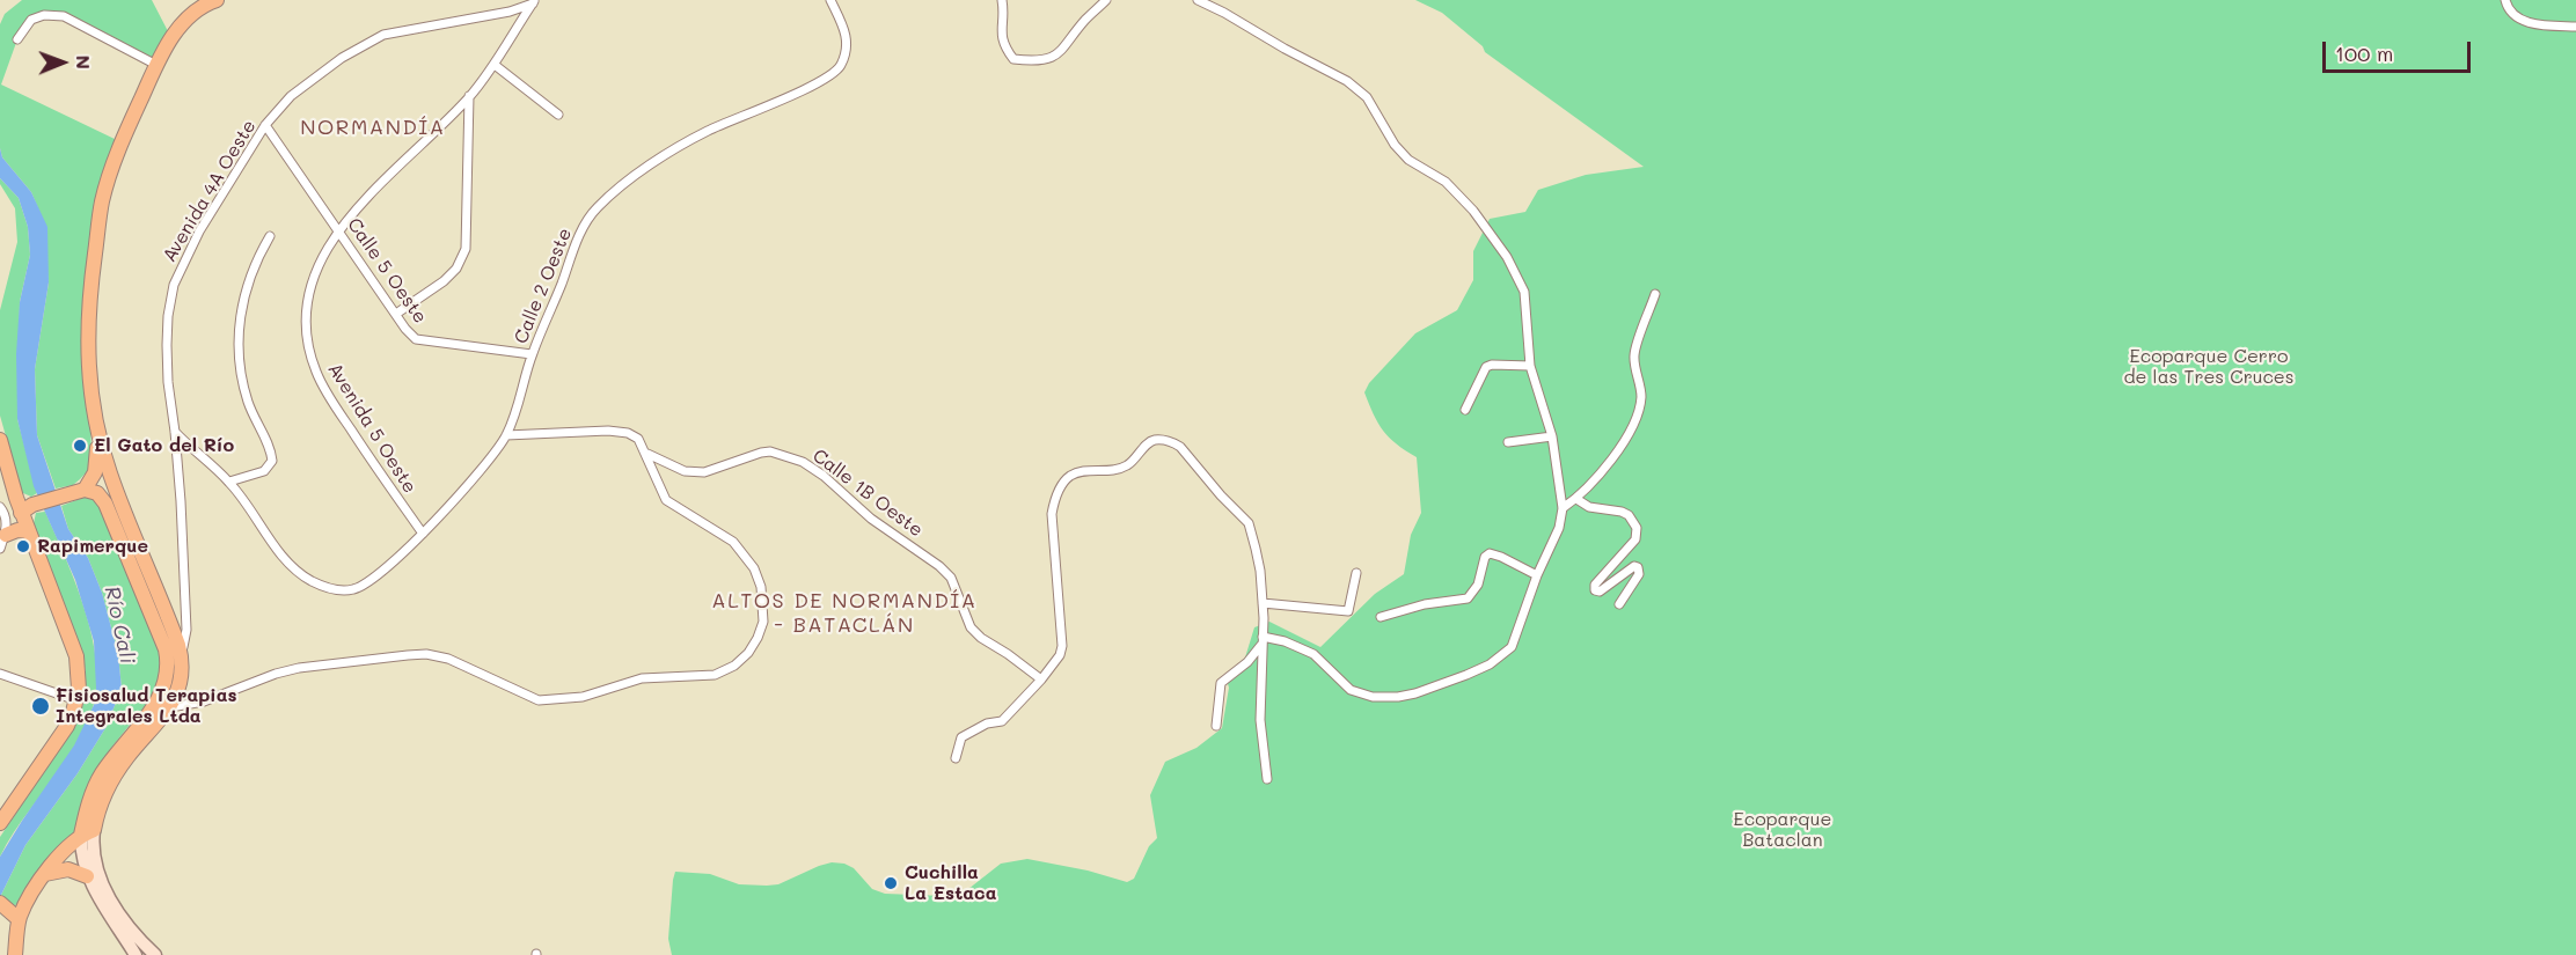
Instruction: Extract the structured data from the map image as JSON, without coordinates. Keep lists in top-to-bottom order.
{
  "streets": {
    "street": [
      "Avenida 4A Oeste",
      "Calle 5 Oeste",
      "Calle 2 Oeste",
      "Avenida 5 Oeste",
      "Calle 1B Oeste"
    ]
  },
  "crossings": [
    ["Avenida 4A Oeste", "Calle 5 Oeste"],
    ["Avenida 4A Oeste", "Calle 2 Oeste"],
    ["Avenida 4A Oeste", "Avenida 5 Oeste"],
    ["Calle 5 Oeste", "Calle 2 Oeste"],
    ["Calle 5 Oeste", "Avenida 5 Oeste"],
    ["Calle 2 Oeste", "Avenida 5 Oeste"]
  ],
  "districts": ["NORMANDÍA", "ALTOS DE NORMANDÍA - BATACLÁN"],
  "water": ["Río Cali"],
  "parks": ["Ecoparque Cerro de las Tres Cruces", "Ecoparque Bataclan"],
  "places": [
    "El Gato del Río",
    "Rapimerque",
    "Fisiosalud Terapias Integrales Ltda",
    "Cuchilla La Estaca"
  ],
  "scale_bar": "100 m",
  "north": "right"
}
